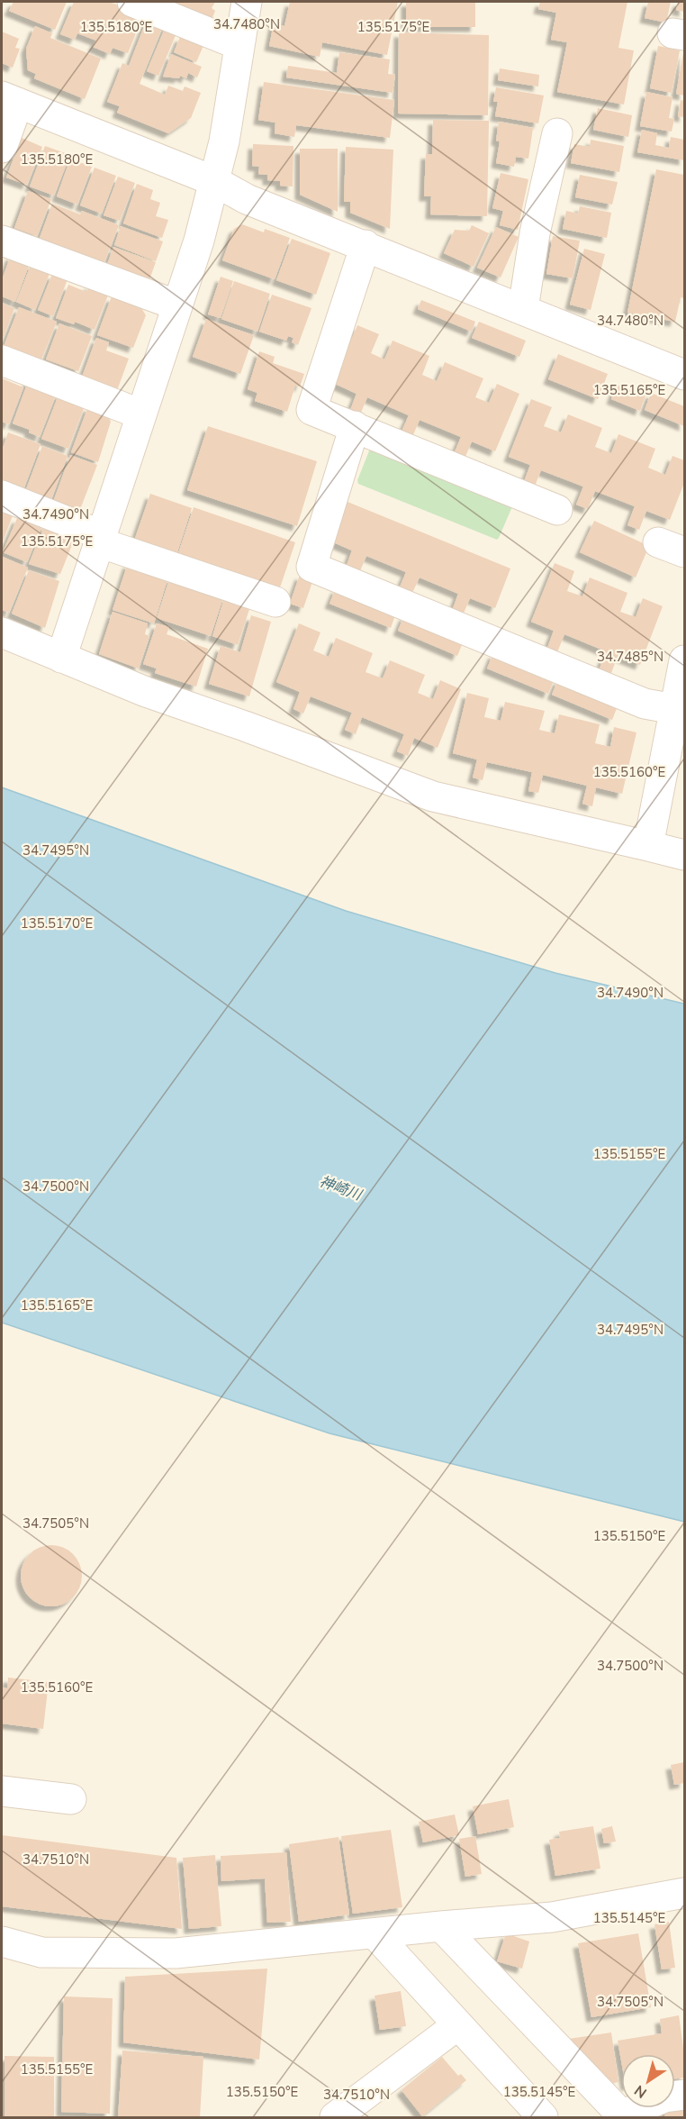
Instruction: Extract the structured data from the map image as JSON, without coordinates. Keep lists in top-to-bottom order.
{
  "water": ["神崎川"],
  "north": "bottom left",
  "coordinates": [
    "34.7480°N",
    "135.5180°E",
    "135.5175°E",
    "135.5165°E",
    "34.7490°N",
    "34.7485°N",
    "135.5160°E",
    "34.7495°N",
    "135.5170°E",
    "135.5155°E",
    "34.7500°N",
    "34.7505°N",
    "135.5150°E",
    "34.7510°N",
    "135.5145°E"
  ]
}
